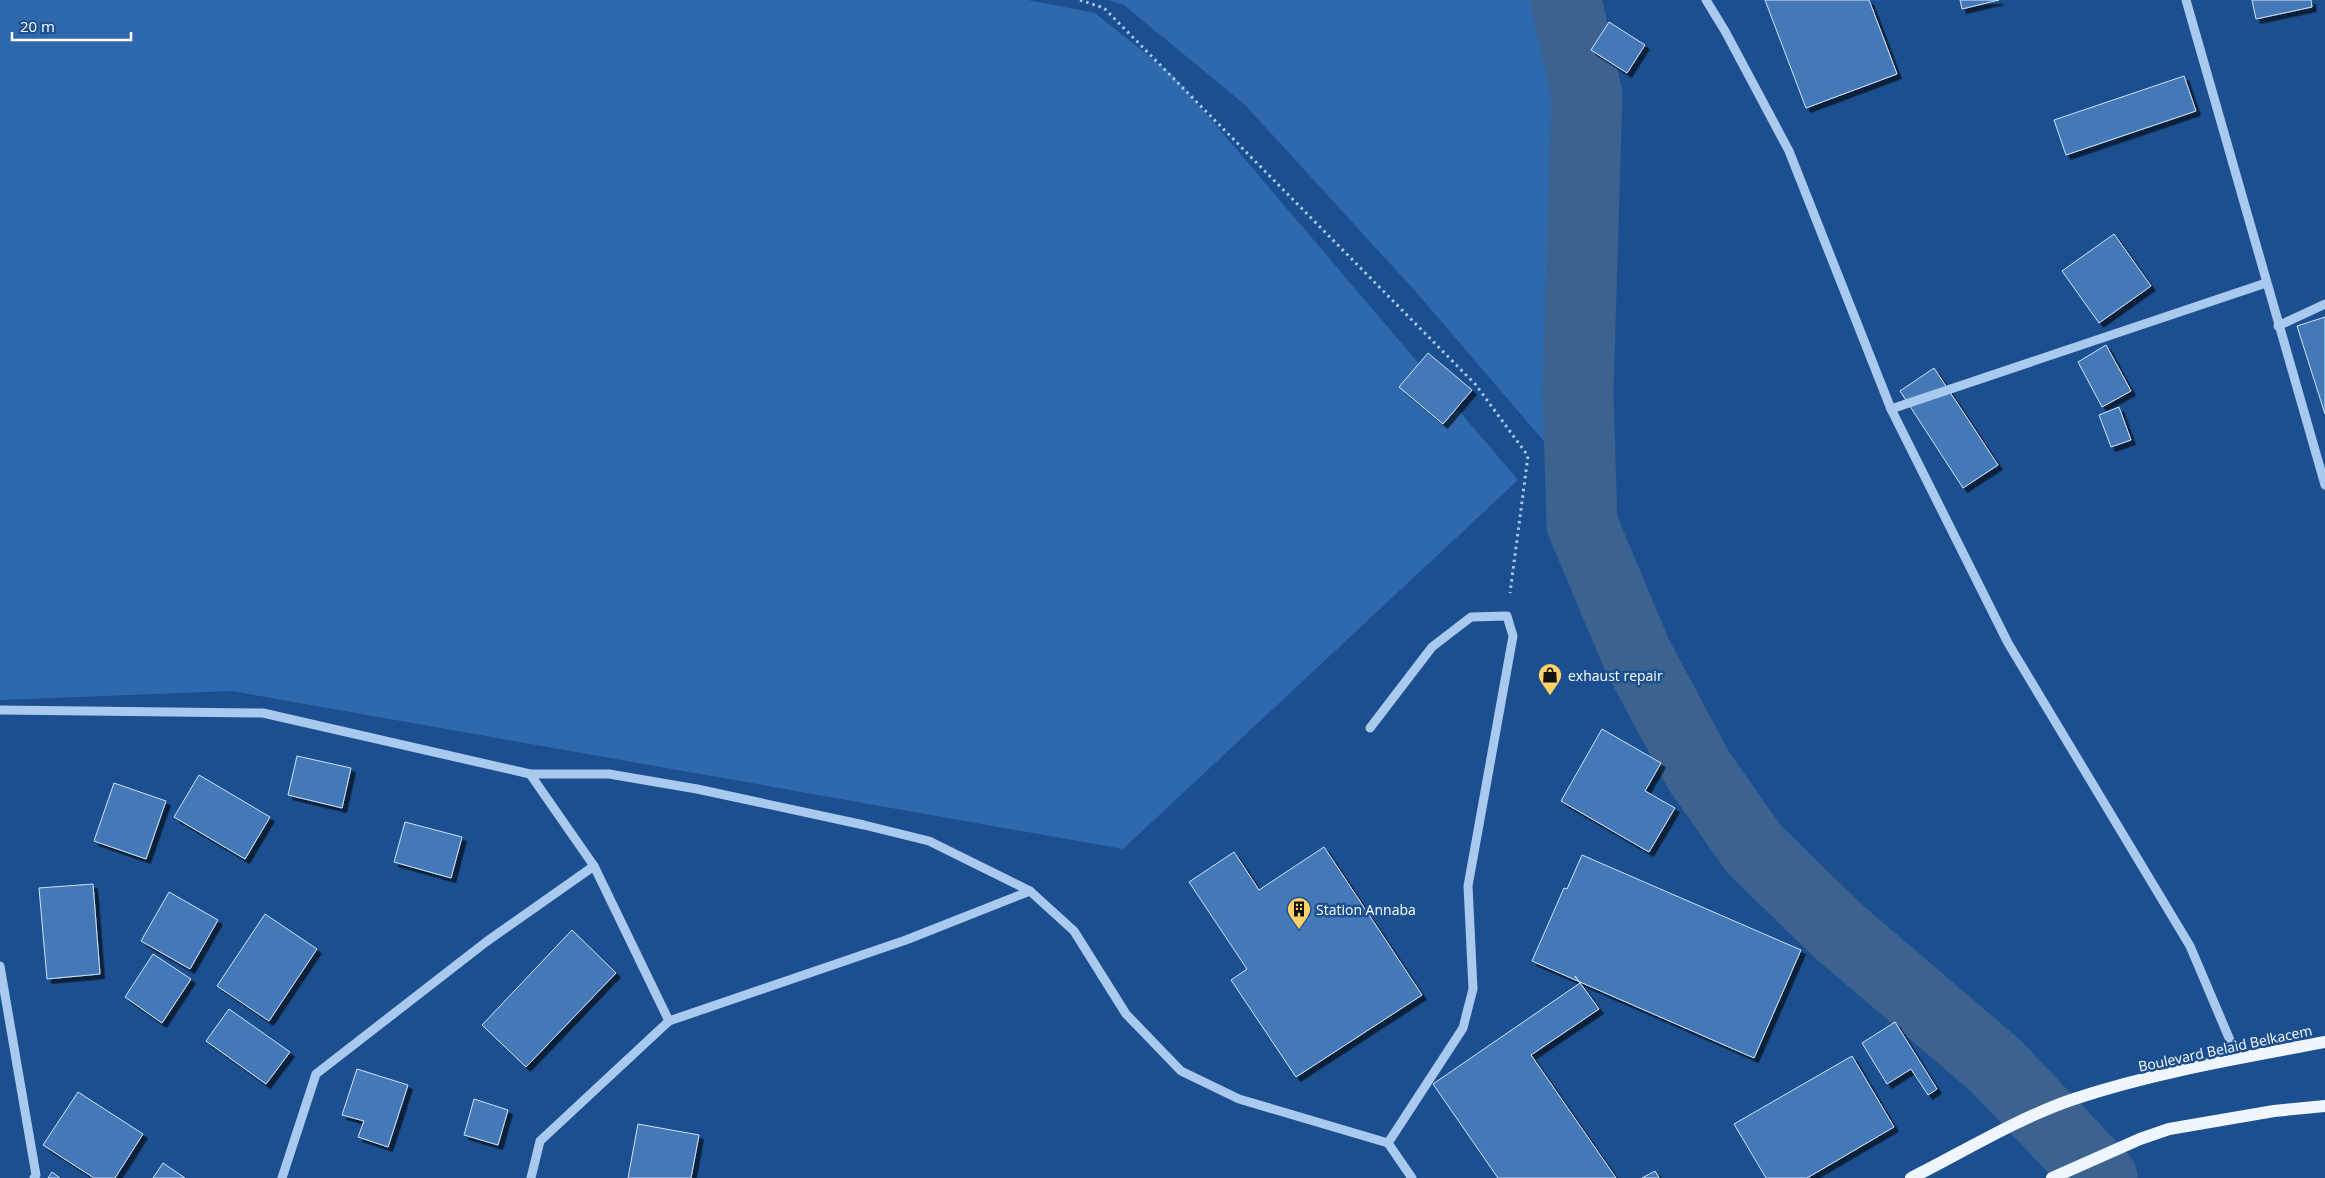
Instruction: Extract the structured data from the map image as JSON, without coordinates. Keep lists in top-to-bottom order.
{
  "streets": {
    "main road": ["Boulevard Belaid Belkacem"]
  },
  "places": {
    "shop": ["exhaust repair"],
    "building": ["Station Annaba"]
  },
  "scale_bar": "20 m"
}
